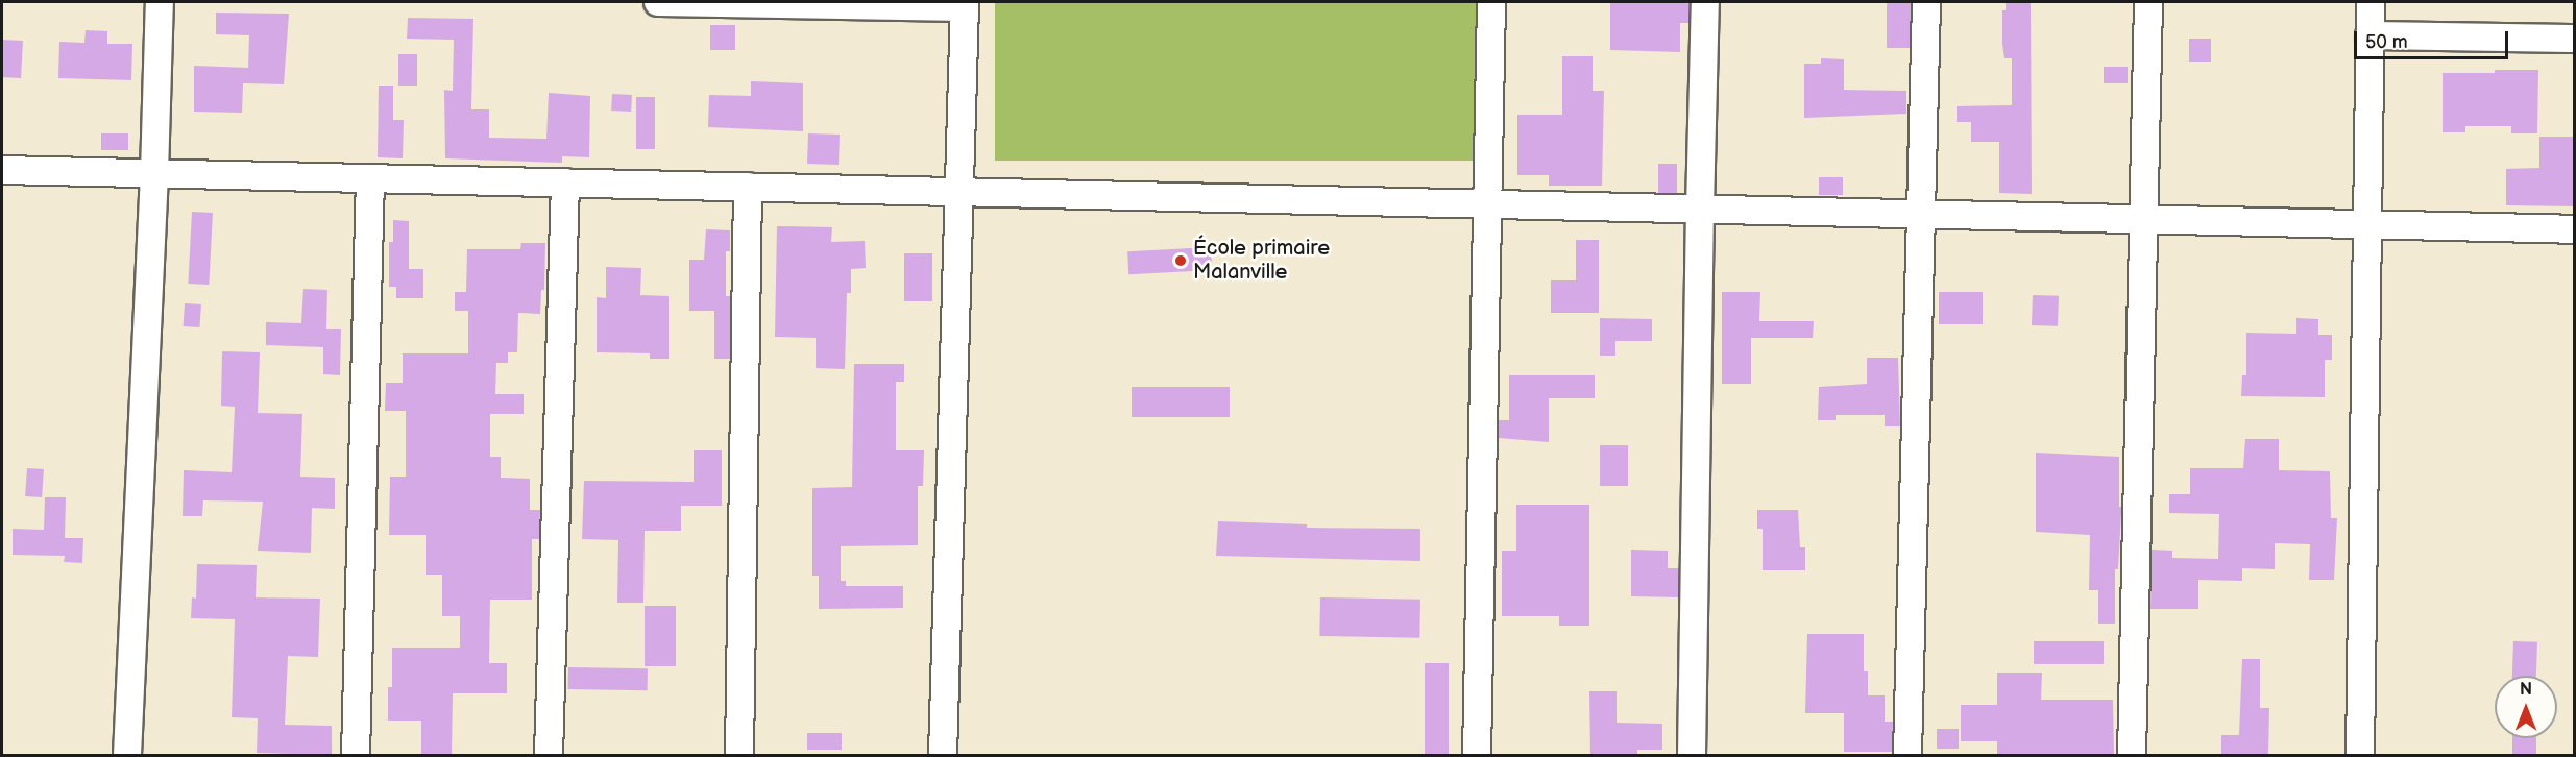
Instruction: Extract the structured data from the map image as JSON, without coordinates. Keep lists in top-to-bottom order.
{
  "places": ["École primaire Malanville"],
  "scale_bar": "50 m",
  "north": "top"
}
